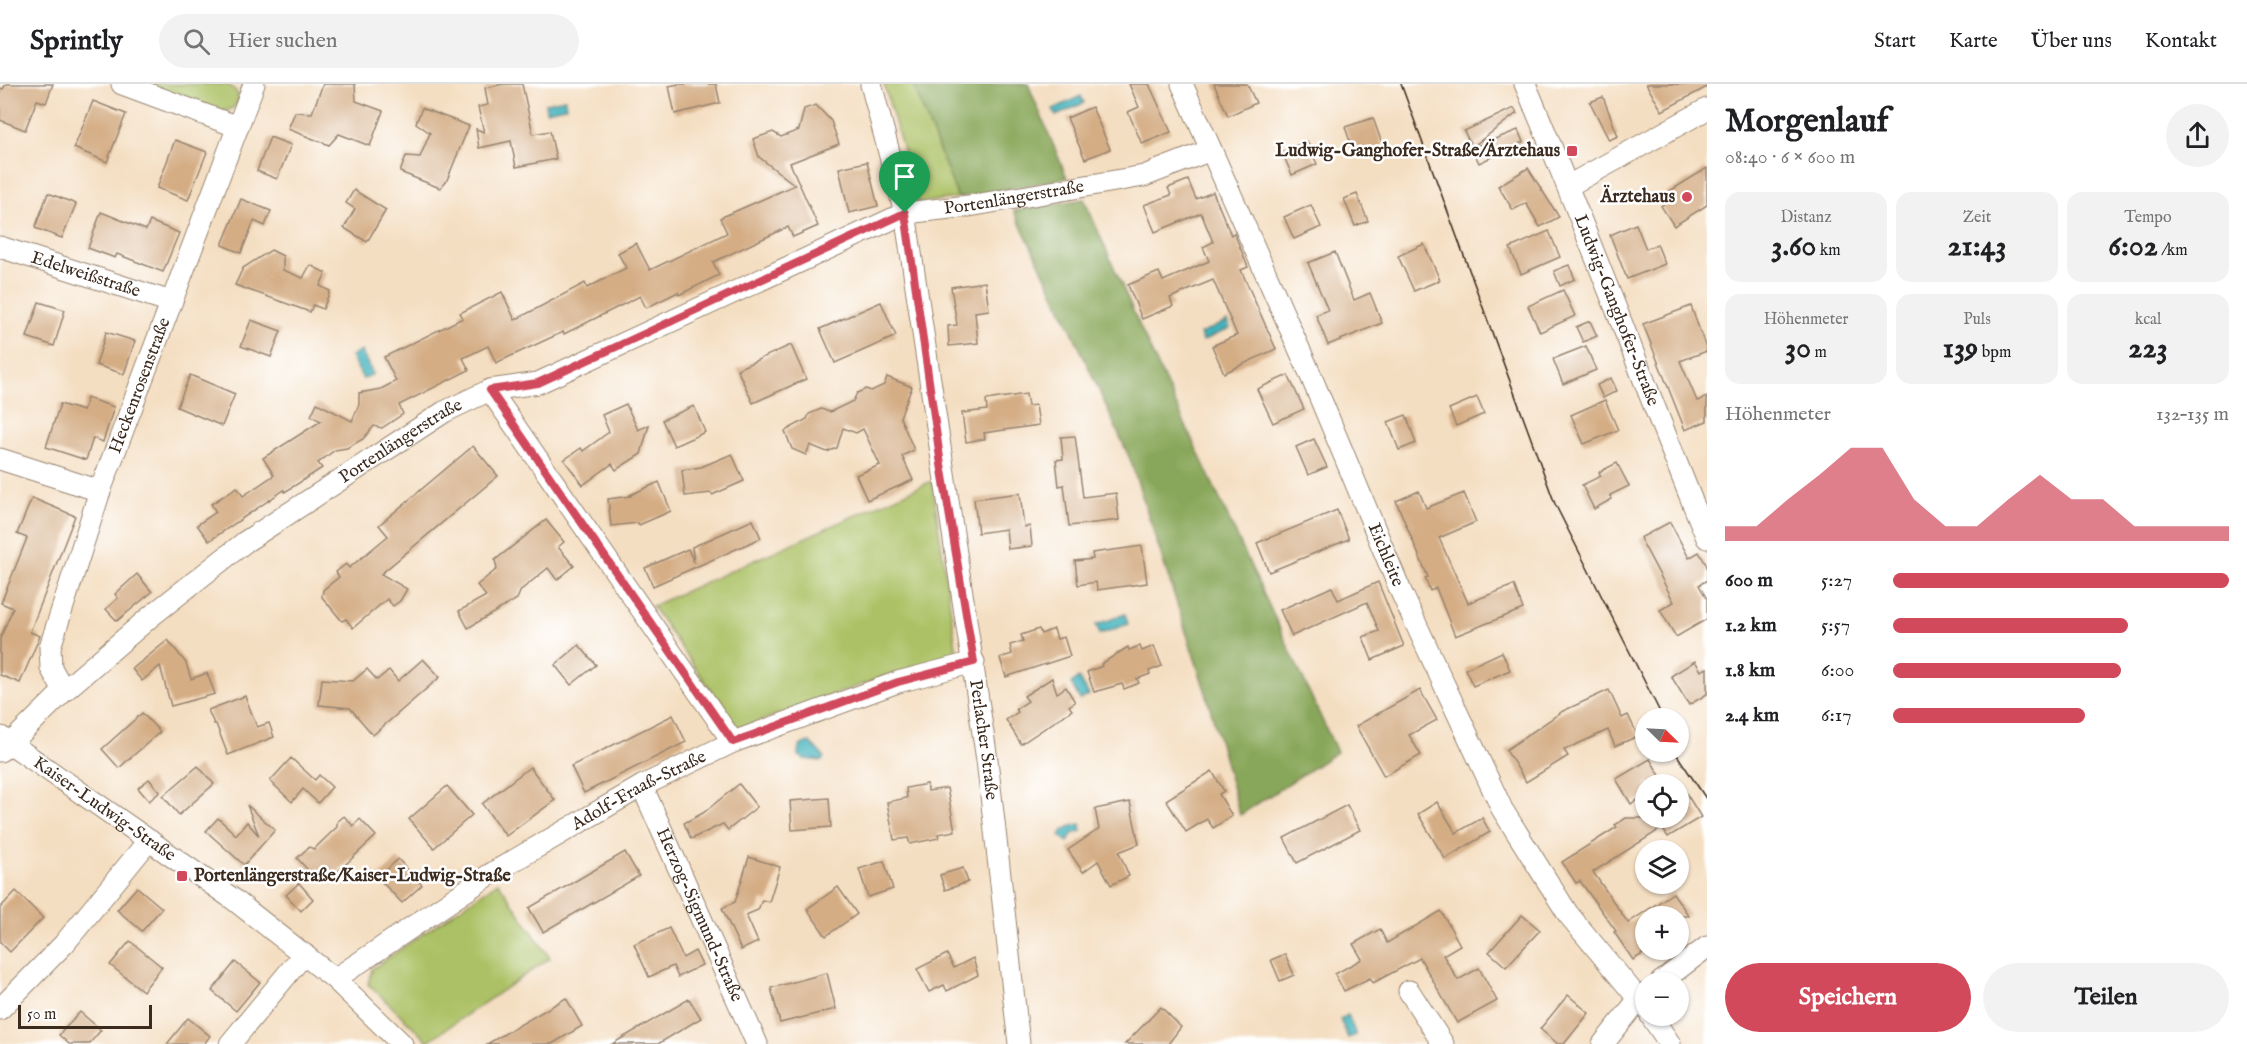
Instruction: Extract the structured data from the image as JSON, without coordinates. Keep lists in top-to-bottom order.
{
  "streets": {
    "street": [
      "Portenlängerstraße",
      "Edelweißstraße",
      "Ludwig-Ganghofer-Straße",
      "Heckenrosenstraße",
      "Eichleite",
      "Perlacher Straße",
      "Adolf-Fraaß-Straße",
      "Kaiser-Ludwig-Straße",
      "Herzog-Sigmund-Straße"
    ]
  },
  "crossings": [
    ["Portenlängerstraße", "Heckenrosenstraße"],
    ["Portenlängerstraße", "Eichleite"],
    ["Portenlängerstraße", "Perlacher Straße"],
    ["Portenlängerstraße", "Kaiser-Ludwig-Straße"],
    ["Edelweißstraße", "Heckenrosenstraße"],
    ["Perlacher Straße", "Adolf-Fraaß-Straße"],
    ["Adolf-Fraaß-Straße", "Kaiser-Ludwig-Straße"],
    ["Adolf-Fraaß-Straße", "Herzog-Sigmund-Straße"]
  ],
  "places": {
    "transit": ["Ludwig-Ganghofer-Straße/Ärztehaus", "Portenlängerstraße/Kaiser-Ludwig-Straße"],
    "other": ["Ärztehaus"]
  },
  "scale_bar": "50 m",
  "north": "bottom right",
  "page": {
    "header": "Sprintly",
    "search": "Hier suchen",
    "nav": [
      "Start",
      "Karte",
      "Über uns",
      "Kontakt"
    ],
    "heading": ["Morgenlauf", "08:40 · 6 × 600 m"],
    "stats": [
      ["Distanz", "3.60 km"],
      ["Zeit", "21:43"],
      ["Tempo", "6:02 /km"],
      ["Höhenmeter", "30 m"],
      ["Puls", "139 bpm"],
      ["kcal", "223"]
    ],
    "chart": ["Höhenmeter", "132–135 m"],
    "list": [
      {
        "name": "600 m",
        "note": "5:27"
      },
      {
        "name": "1.2 km",
        "note": "5:57"
      },
      {
        "name": "1.8 km",
        "note": "6:00"
      },
      {
        "name": "2.4 km",
        "note": "6:17"
      }
    ],
    "map_buttons": ["+", "−"],
    "buttons": ["Speichern", "Teilen"],
    "scale": "50 m"
  }
}
